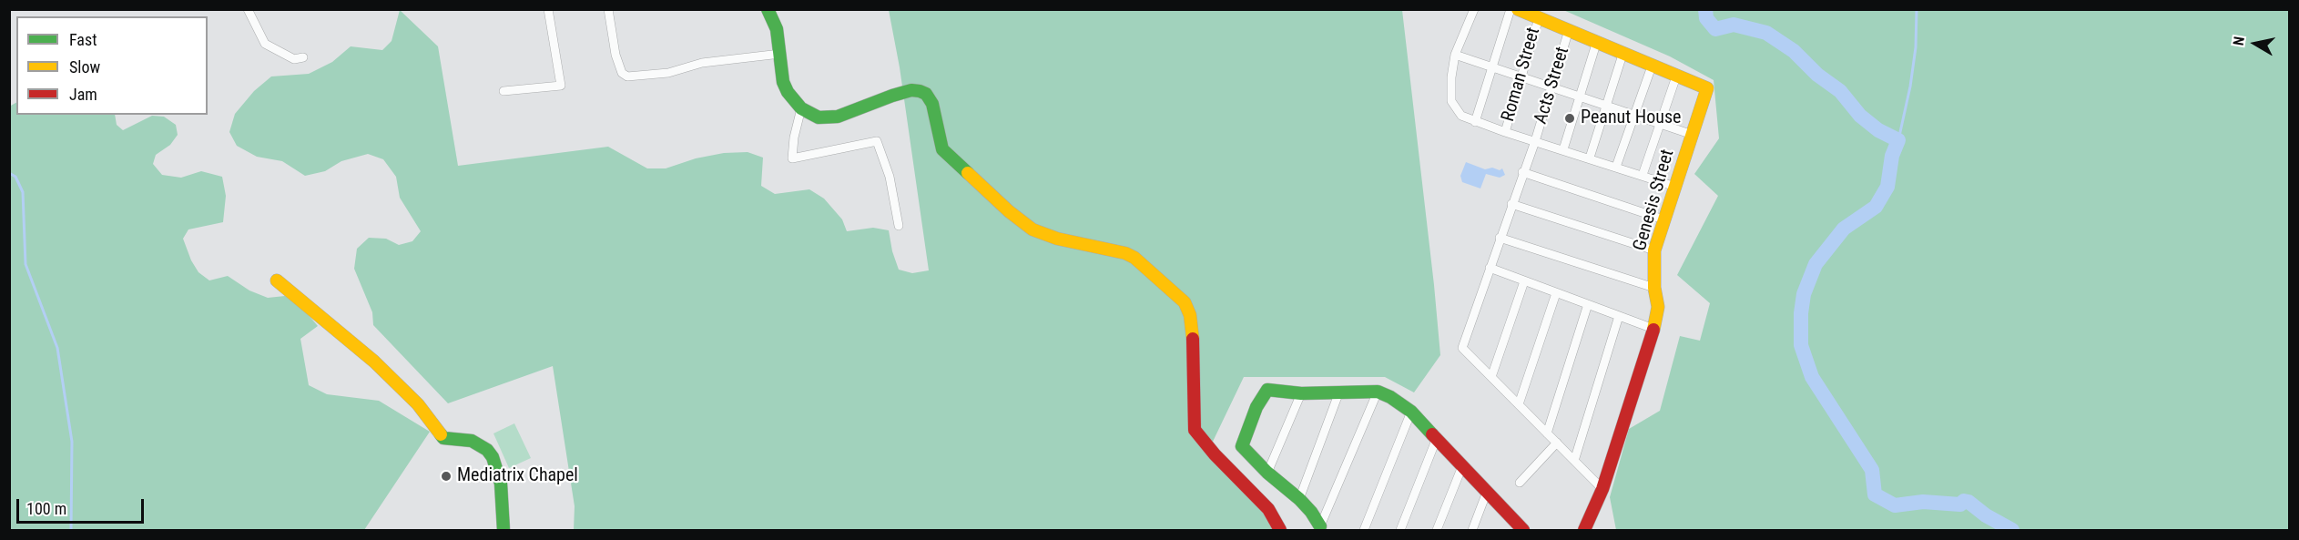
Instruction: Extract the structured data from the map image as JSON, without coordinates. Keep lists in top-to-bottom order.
{
  "streets": {
    "street": ["Roman Street", "Acts Street", "Genesis Street"]
  },
  "crossings": [
    ["Roman Street", "Genesis Street"],
    ["Acts Street", "Genesis Street"]
  ],
  "places": ["Peanut House", "Mediatrix Chapel"],
  "legend": ["Fast", "Slow", "Jam"],
  "scale_bar": "100 m",
  "north": "left"
}
